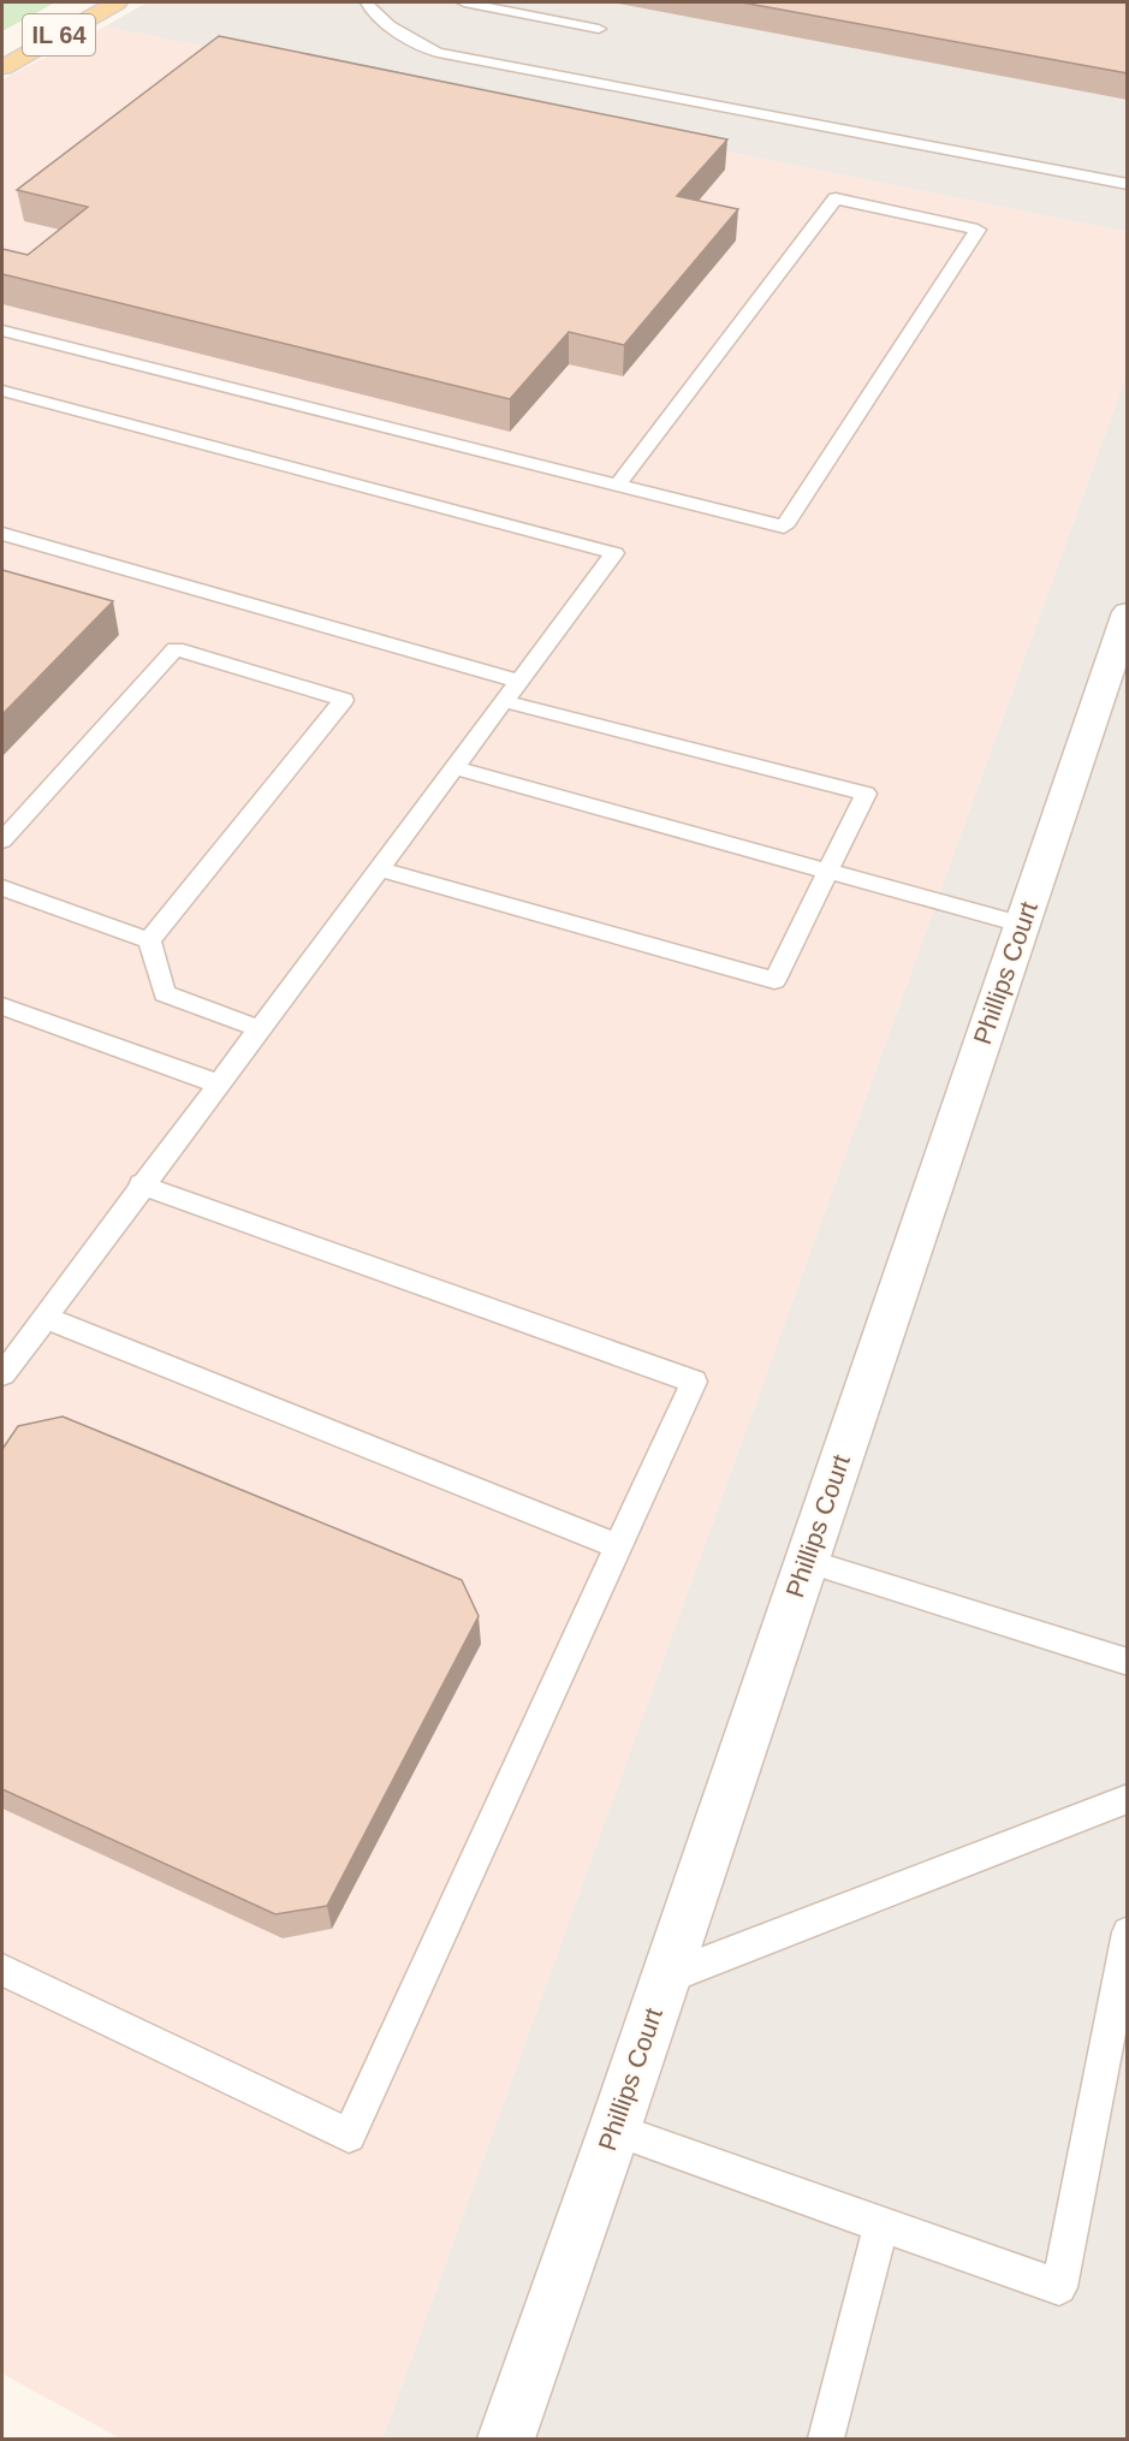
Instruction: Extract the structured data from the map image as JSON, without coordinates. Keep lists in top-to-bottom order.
{
  "streets": {
    "main road": ["IL 64"],
    "street": ["Phillips Court"]
  }
}
